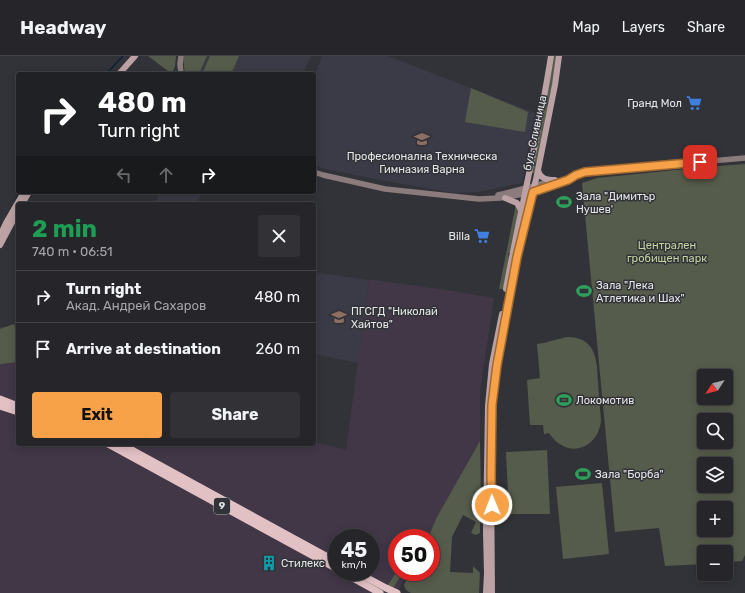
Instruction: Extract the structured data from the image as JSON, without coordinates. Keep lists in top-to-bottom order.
{
  "streets": {
    "main road": ["бул. Сливница", "9"]
  },
  "parks": ["Централен гробищен парк"],
  "places": {
    "supermarket": ["Гранд Мол", "Billa"],
    "school or university": ["Професионална Техническа Гимназия Варна", "ПГСГД \"Николай Хайтов\""],
    "sports": [
      "Зала \"Димитър Нушев'",
      "Зала \"Лека Атлетика и Шах\"",
      "Локомотив",
      "Зала \"Борба\""
    ],
    "building": ["Стилекс"]
  },
  "north": "bottom left",
  "page": {
    "header": "Headway",
    "nav": ["Map", "Layers", "Share"],
    "turn": ["480 m", "Turn right"],
    "heading": ["2 min", "740 m · 06:51"],
    "list": [
      {
        "name": "Turn right",
        "note": "Акад. Андрей Сахаров",
        "value": "480 m"
      },
      {
        "name": "Arrive at destination",
        "value": "260 m"
      }
    ],
    "map_buttons": ["+", "−"],
    "buttons": ["Exit", "Share"],
    "speed": "45 km/h",
    "limit": "50"
  }
}
